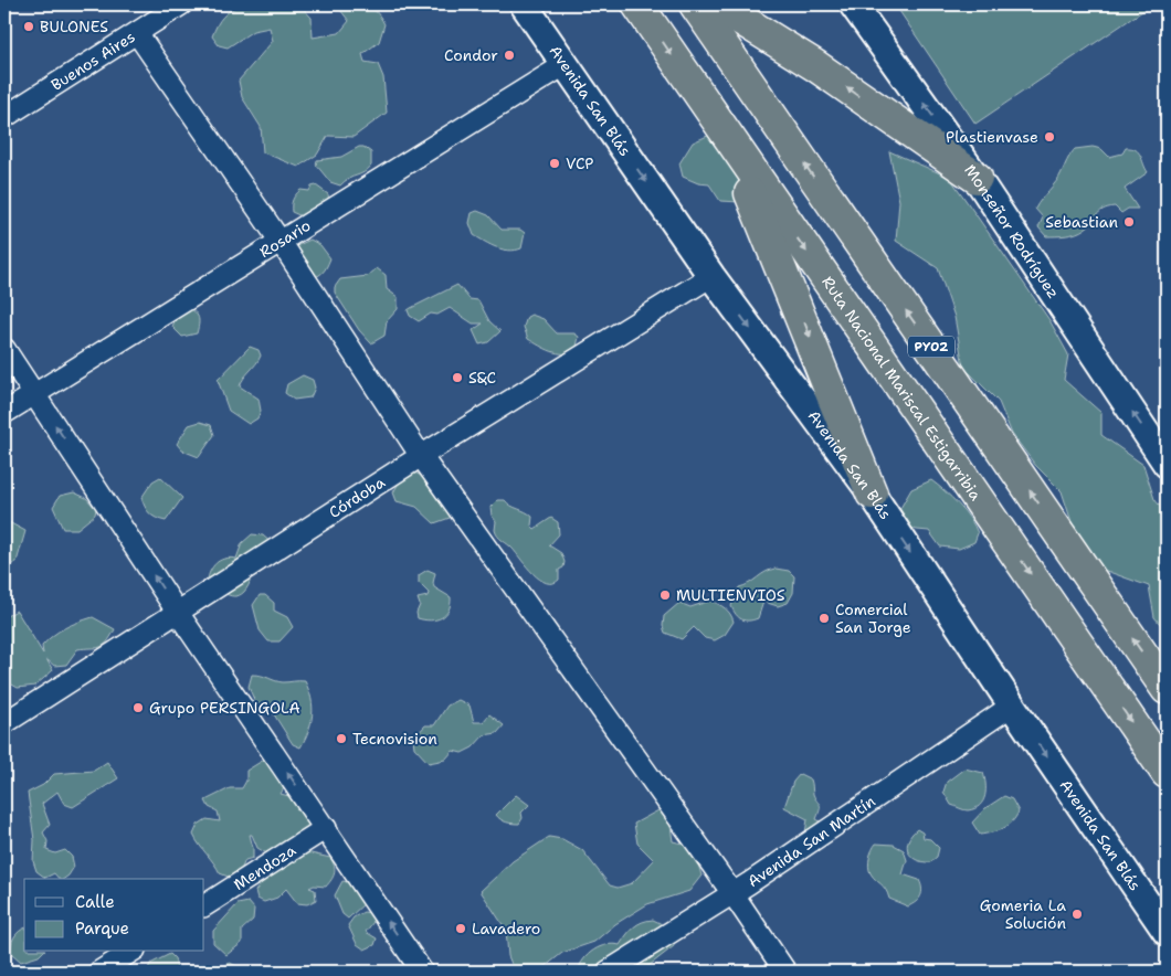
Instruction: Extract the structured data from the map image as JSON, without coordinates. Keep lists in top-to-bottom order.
{
  "streets": {
    "highway": ["PY02", "Ruta Nacional Mariscal Estigarribia"],
    "street": [
      "Buenos Aires",
      "Avenida San Blás",
      "Monseñor Rodríguez",
      "Rosario",
      "Córdoba",
      "Avenida San Martín",
      "Mendoza"
    ]
  },
  "crossings": [
    ["Avenida San Blás", "Rosario"],
    ["Avenida San Blás", "Córdoba"],
    ["Avenida San Blás", "Avenida San Martín"]
  ],
  "one_way": ["Avenida San Blás", "Monseñor Rodríguez"],
  "places": [
    "BULONES",
    "Condor",
    "Plastienvase",
    "VCP",
    "Sebastian",
    "S&C",
    "MULTIENVIOS",
    "Comercial San Jorge",
    "Grupo PERSINGOLA",
    "Tecnovision",
    "Gomeria La Solución",
    "Lavadero"
  ],
  "legend": ["Calle", "Parque"]
}
